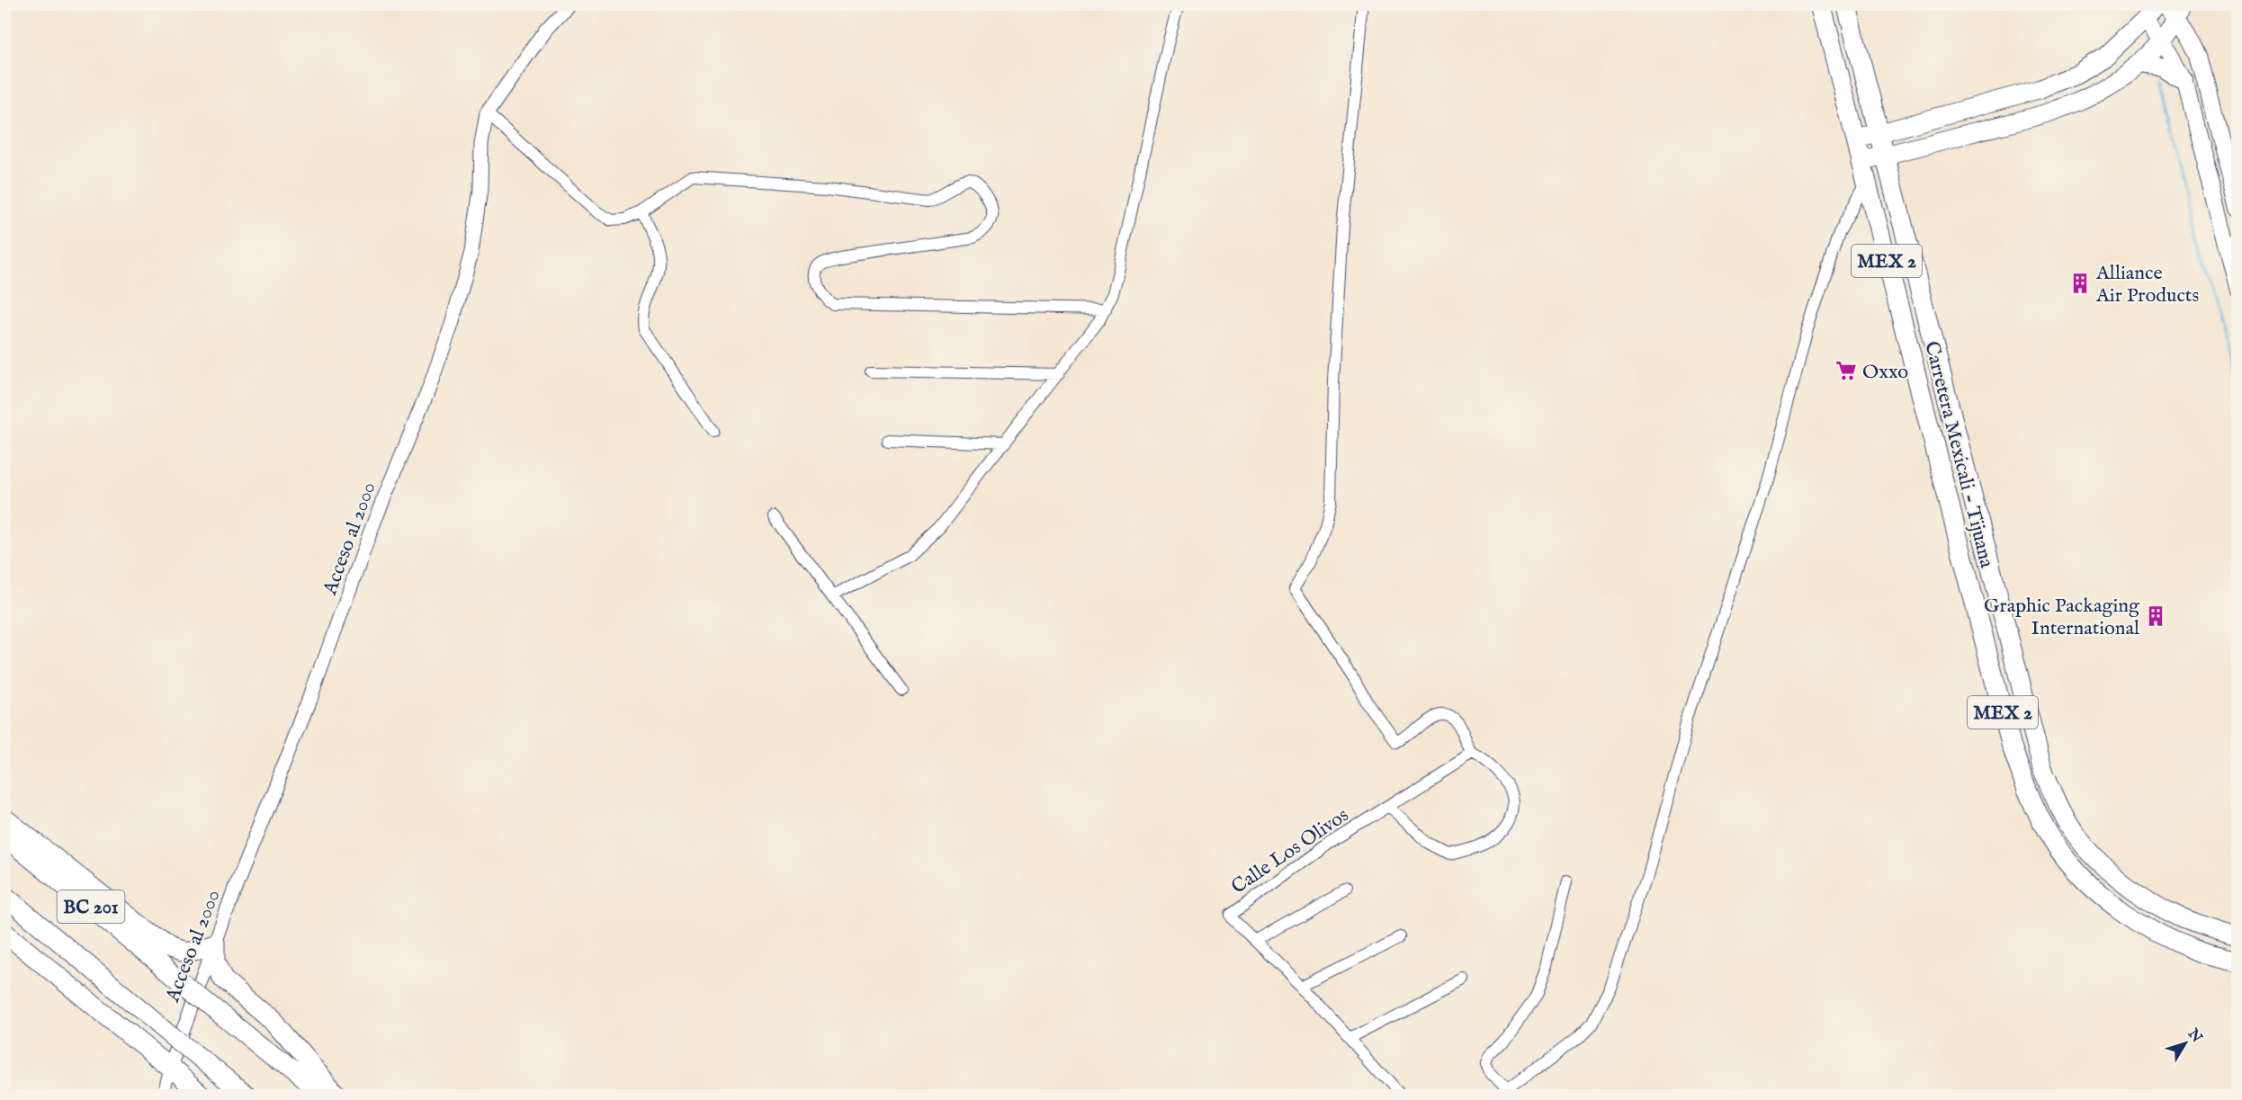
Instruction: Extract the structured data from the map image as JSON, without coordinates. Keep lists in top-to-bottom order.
{
  "streets": {
    "highway": ["MEX 2", "Carretera Mexicali - Tijuana", "BC 201"],
    "street": ["Acceso al 2000", "Calle Los Olivos"]
  },
  "places": {
    "building": ["Alliance Air Products", "Graphic Packaging International"],
    "supermarket": ["Oxxo"]
  },
  "north": "top right"
}
